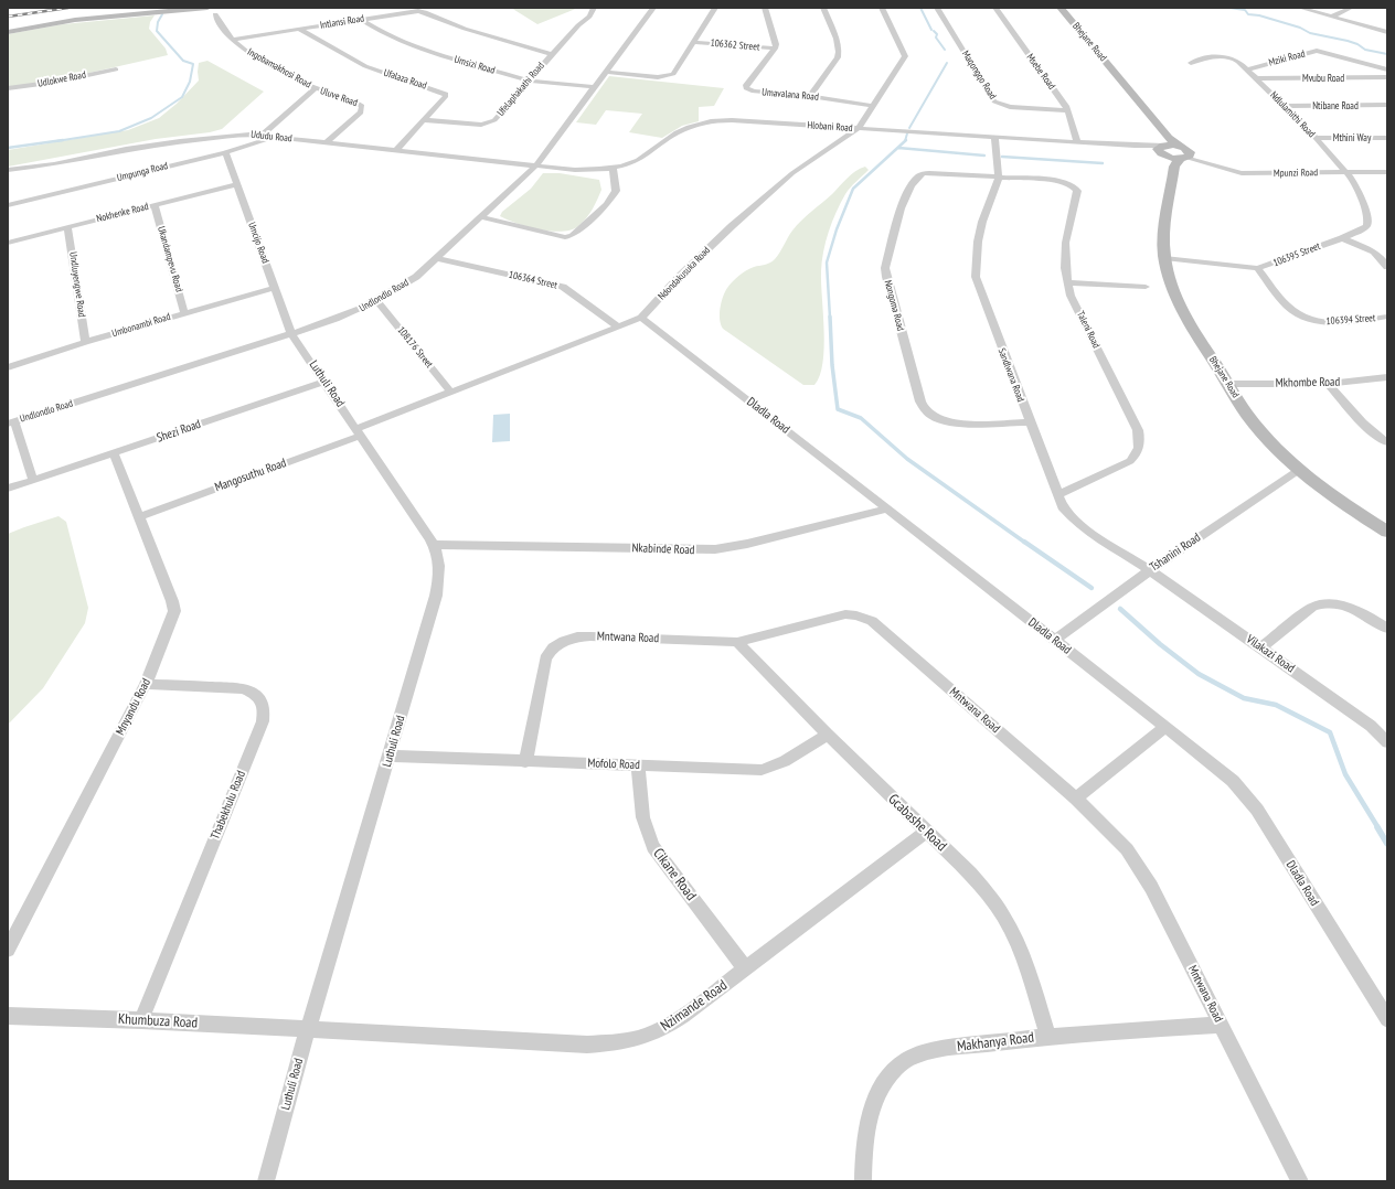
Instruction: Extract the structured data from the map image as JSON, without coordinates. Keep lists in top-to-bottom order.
{
  "streets": {
    "street": [
      "Intlansi Road",
      "Bhejane Road",
      "106362 Street",
      "Mziki Road",
      "Umsizi Road",
      "Ingobamakhosi Road",
      "Msebe Road",
      "Maqongqo Road",
      "Mvubu Road",
      "Udlokwe Road",
      "Ufalaza Road",
      "Ufelaphakathi Road",
      "Umavalana Road",
      "Uluve Road",
      "Ntibane Road",
      "Ndlulamithi Road",
      "Hlobani Road",
      "Ududu Road",
      "Mthini Way",
      "Umpunga Road",
      "Mpunzi Road",
      "Nokhenke Road",
      "Umcijo Road",
      "106395 Street",
      "Ukandampevu Road",
      "Ndondakusuka Road",
      "106364 Street",
      "Undluyengwe Road",
      "Undlondlo Road",
      "Nongoma Road",
      "106394 Street",
      "Umbonambi Road",
      "Taleni Road",
      "108176 Street",
      "Sandlwana Road",
      "Mkhombe Road",
      "Luthuli Road",
      "Dladla Road",
      "Shezi Road",
      "Mangosuthu Road",
      "Nkabinde Road",
      "Tshanini Road",
      "Mntwana Road",
      "Vilakazi Road",
      "Mnyandu Road",
      "Mofolo Road",
      "Thabekhulu Road",
      "Gcabashe Road",
      "Cikane Road",
      "Nzimande Road",
      "Khumbuza Road",
      "Makhanya Road"
    ]
  },
  "crossings": [
    ["Intlansi Road", "Umsizi Road"],
    ["Intlansi Road", "Ingobamakhosi Road"],
    ["Intlansi Road", "Ufalaza Road"],
    ["Intlansi Road", "Ufelaphakathi Road"],
    ["Bhejane Road", "Hlobani Road"],
    ["Bhejane Road", "Mpunzi Road"],
    ["Bhejane Road", "106395 Street"],
    ["Bhejane Road", "Mkhombe Road"],
    ["Bhejane Road", "Tshanini Road"],
    ["106362 Street", "Umavalana Road"],
    ["Mziki Road", "Ndlulamithi Road"],
    ["Umsizi Road", "Ufelaphakathi Road"],
    ["Umsizi Road", "Undlondlo Road"],
    ["Ingobamakhosi Road", "Uluve Road"],
    ["Ingobamakhosi Road", "Ududu Road"],
    ["Msebe Road", "Maqongqo Road"],
    ["Msebe Road", "Hlobani Road"],
    ["Mvubu Road", "Ndlulamithi Road"],
    ["Ufalaza Road", "Ufelaphakathi Road"],
    ["Ufalaza Road", "Ududu Road"],
    ["Umavalana Road", "Ndondakusuka Road"],
    ["Uluve Road", "Ududu Road"],
    ["Ntibane Road", "Ndlulamithi Road"],
    ["Ndlulamithi Road", "Mthini Way"],
    ["Ndlulamithi Road", "Mpunzi Road"],
    ["Ndlulamithi Road", "106395 Street"],
    ["Hlobani Road", "Ududu Road"],
    ["Hlobani Road", "Mpunzi Road"],
    ["Hlobani Road", "Ndondakusuka Road"],
    ["Hlobani Road", "Undlondlo Road"],
    ["Hlobani Road", "Sandlwana Road"],
    ["Ududu Road", "Umpunga Road"],
    ["Ududu Road", "Undlondlo Road"],
    ["Umpunga Road", "Umcijo Road"],
    ["Mpunzi Road", "106395 Street"],
    ["Nokhenke Road", "Umcijo Road"],
    ["Nokhenke Road", "Ukandampevu Road"],
    ["Nokhenke Road", "Undluyengwe Road"],
    ["Umcijo Road", "Undlondlo Road"],
    ["Umcijo Road", "Umbonambi Road"],
    ["Umcijo Road", "Luthuli Road"],
    ["106395 Street", "106394 Street"],
    ["Ukandampevu Road", "Umbonambi Road"],
    ["Ndondakusuka Road", "106364 Street"],
    ["Ndondakusuka Road", "108176 Street"],
    ["Ndondakusuka Road", "Luthuli Road"],
    ["Ndondakusuka Road", "Dladla Road"],
    ["Ndondakusuka Road", "Mangosuthu Road"],
    ["106364 Street", "Undlondlo Road"],
    ["Undluyengwe Road", "Umbonambi Road"],
    ["Undlondlo Road", "108176 Street"],
    ["Undlondlo Road", "Luthuli Road"],
    ["Nongoma Road", "Taleni Road"],
    ["Nongoma Road", "Sandlwana Road"],
    ["Taleni Road", "Sandlwana Road"],
    ["Sandlwana Road", "Tshanini Road"],
    ["Sandlwana Road", "Vilakazi Road"],
    ["Luthuli Road", "Shezi Road"],
    ["Luthuli Road", "Mangosuthu Road"],
    ["Luthuli Road", "Nkabinde Road"],
    ["Luthuli Road", "Mofolo Road"],
    ["Luthuli Road", "Nzimande Road"],
    ["Luthuli Road", "Khumbuza Road"],
    ["Dladla Road", "Nkabinde Road"],
    ["Dladla Road", "Tshanini Road"],
    ["Shezi Road", "Mnyandu Road"],
    ["Mangosuthu Road", "Mnyandu Road"],
    ["Tshanini Road", "Vilakazi Road"],
    ["Mntwana Road", "Mofolo Road"],
    ["Mntwana Road", "Gcabashe Road"],
    ["Mntwana Road", "Makhanya Road"],
    ["Mnyandu Road", "Thabekhulu Road"],
    ["Mofolo Road", "Gcabashe Road"],
    ["Mofolo Road", "Cikane Road"],
    ["Thabekhulu Road", "Khumbuza Road"],
    ["Gcabashe Road", "Nzimande Road"],
    ["Gcabashe Road", "Makhanya Road"],
    ["Cikane Road", "Nzimande Road"],
    ["Nzimande Road", "Khumbuza Road"]
  ]
}
